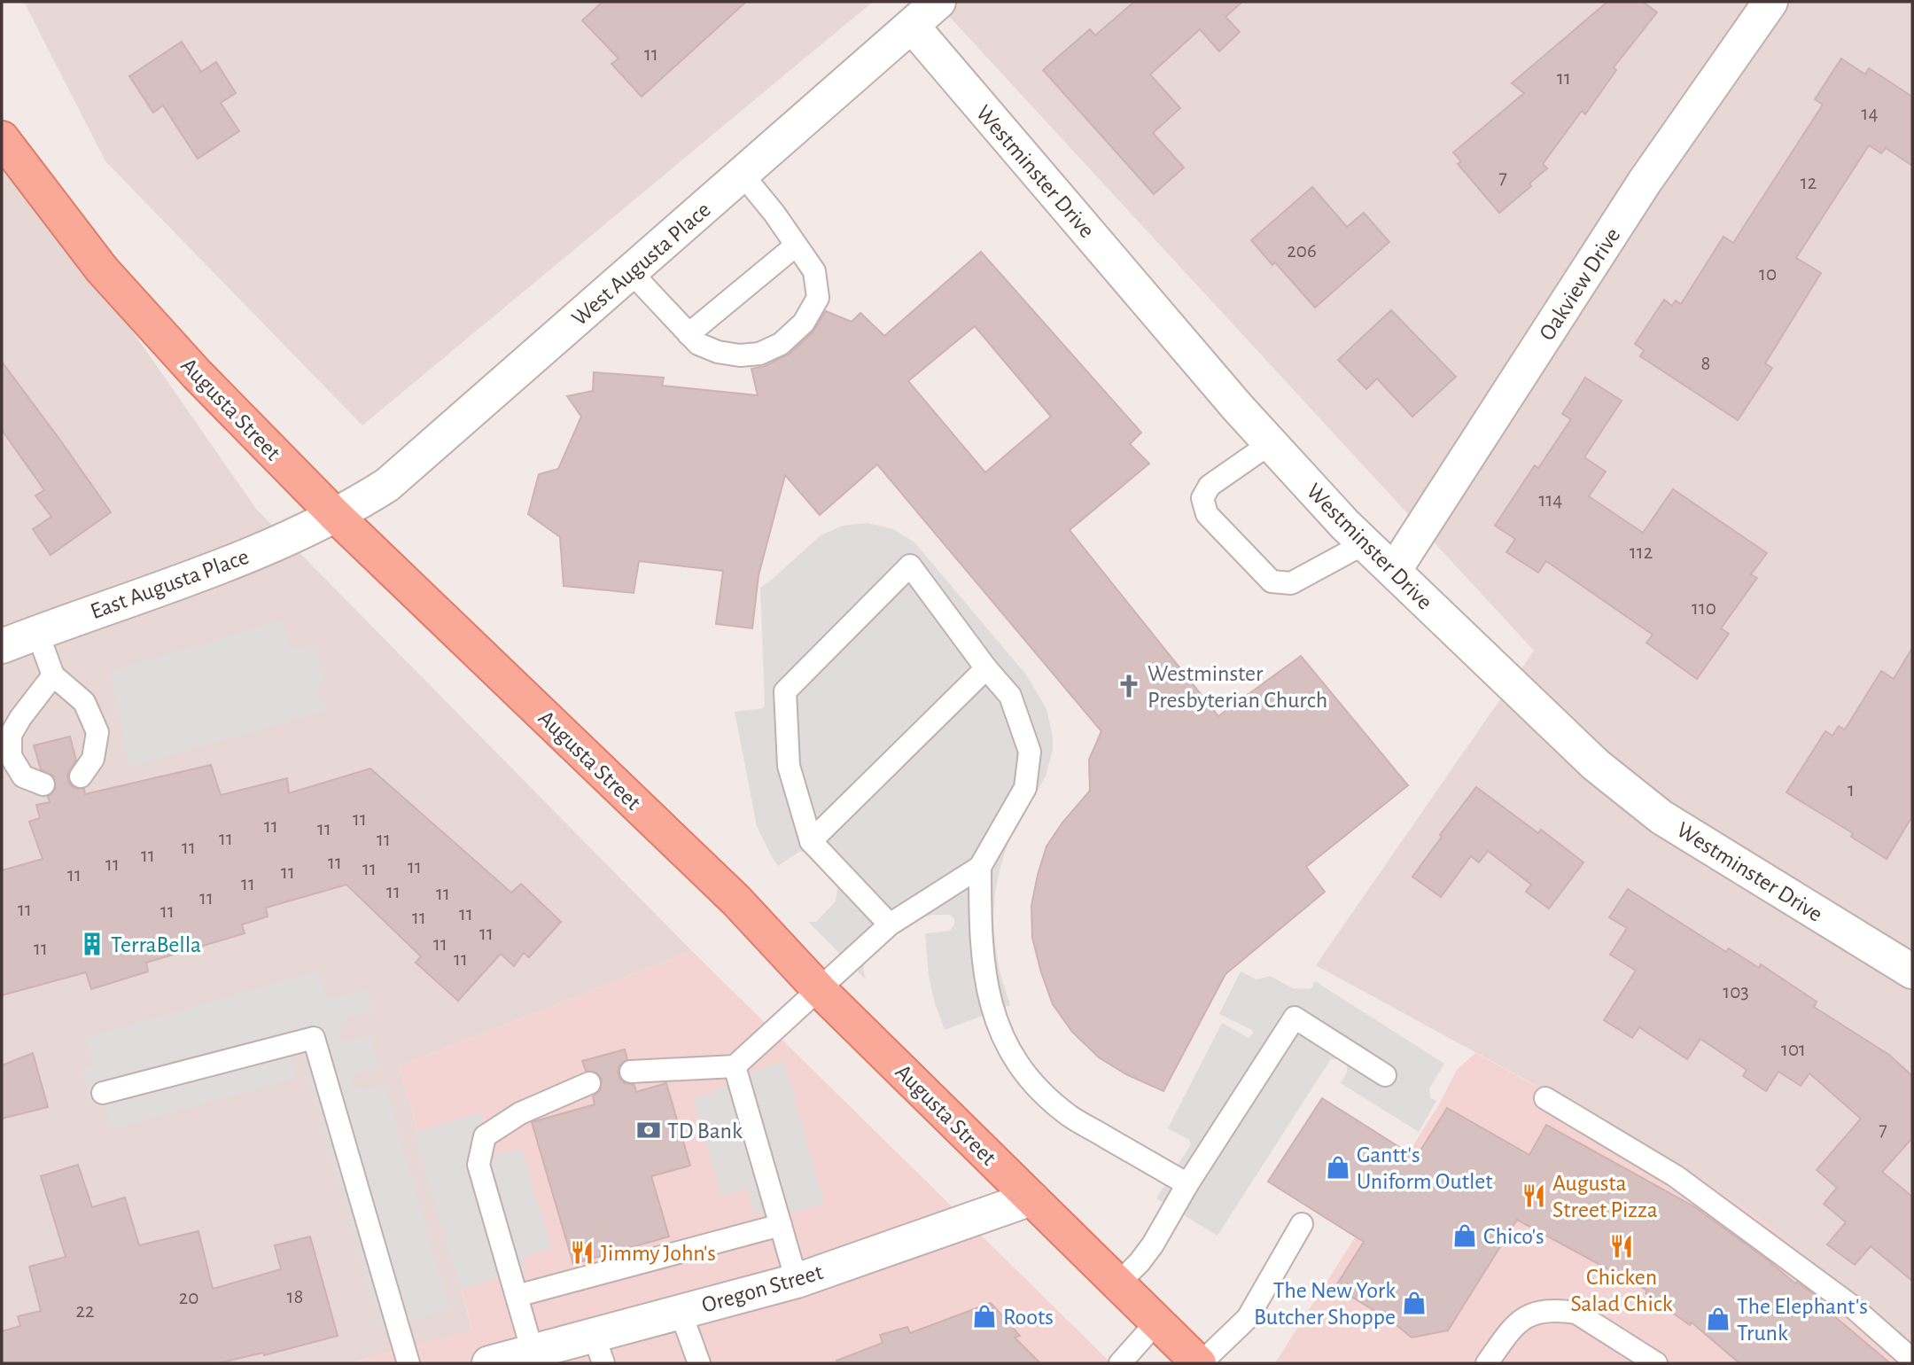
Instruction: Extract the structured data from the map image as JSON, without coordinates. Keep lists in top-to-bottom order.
{
  "streets": {
    "main road": ["Augusta Street"],
    "street": [
      "Westminster Drive",
      "West Augusta Place",
      "Oakview Drive",
      "East Augusta Place",
      "Oregon Street"
    ]
  },
  "crossings": [
    ["Westminster Drive", "West Augusta Place"],
    ["Westminster Drive", "Oakview Drive"],
    ["West Augusta Place", "Augusta Street"],
    ["West Augusta Place", "East Augusta Place"],
    ["Augusta Street", "East Augusta Place"],
    ["Augusta Street", "Oregon Street"]
  ],
  "places": {
    "church": ["Westminster Presbyterian Church"],
    "building": ["TerraBella"],
    "bank": ["TD Bank"],
    "shop": [
      "Gantt's Uniform Outlet",
      "Chico's",
      "The New York Butcher Shoppe",
      "Roots",
      "The Elephant's Trunk"
    ],
    "restaurant": ["Augusta Street Pizza", "Chicken Salad Chick", "Jimmy John's"]
  },
  "house_numbers": [
    "11",
    "11",
    "14",
    "7",
    "12",
    "206",
    "10",
    "8",
    "114",
    "112",
    "110",
    "1",
    "11",
    "11",
    "11",
    "11",
    "11",
    "11",
    "11",
    "11",
    "11",
    "11",
    "11",
    "11",
    "11",
    "11",
    "11",
    "11",
    "11",
    "11",
    "11",
    "11",
    "11",
    "11",
    "11",
    "11",
    "11",
    "103",
    "101",
    "7",
    "18",
    "20",
    "22"
  ]
}
